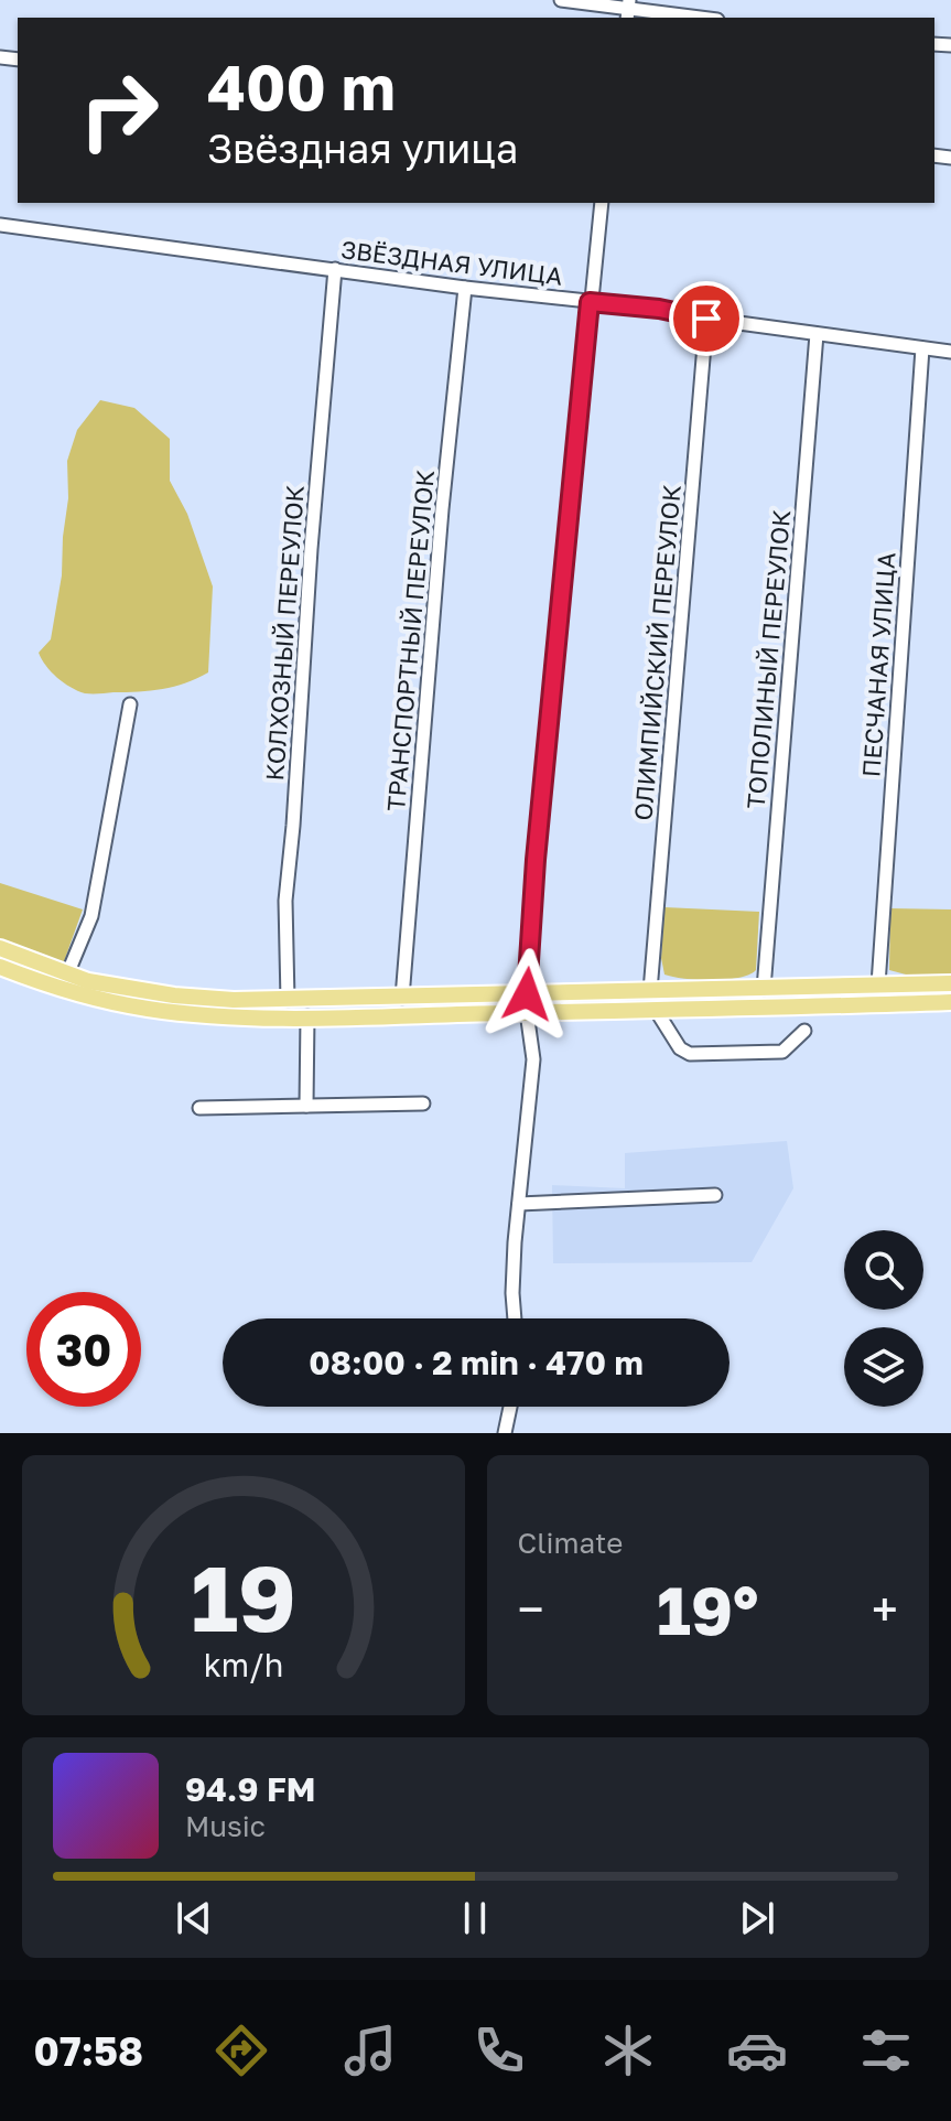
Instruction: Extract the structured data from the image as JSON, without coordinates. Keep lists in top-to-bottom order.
{
  "streets": {
    "street": [
      "ЗВЁЗДНАЯ УЛИЦА",
      "КОЛХОЗНЫЙ ПЕРЕУЛОК",
      "ТРАНСПОРТНЫЙ ПЕРЕУЛОК",
      "ОЛИМПИЙСКИЙ ПЕРЕУЛОК",
      "ТОПОЛИНЫЙ ПЕРЕУЛОК",
      "ПЕСЧАНАЯ УЛИЦА"
    ]
  },
  "crossings": [
    ["ЗВЁЗДНАЯ УЛИЦА", "КОЛХОЗНЫЙ ПЕРЕУЛОК"],
    ["ЗВЁЗДНАЯ УЛИЦА", "ТРАНСПОРТНЫЙ ПЕРЕУЛОК"],
    ["ЗВЁЗДНАЯ УЛИЦА", "ОЛИМПИЙСКИЙ ПЕРЕУЛОК"],
    ["ЗВЁЗДНАЯ УЛИЦА", "ТОПОЛИНЫЙ ПЕРЕУЛОК"],
    ["ЗВЁЗДНАЯ УЛИЦА", "ПЕСЧАНАЯ УЛИЦА"]
  ],
  "page": {
    "turn": ["400 m", "Звёздная улица"],
    "limit": "30",
    "trip": "08:00 · 2 min · 470 m",
    "tile": "Climate",
    "heat": ["−", "19°", "+"],
    "song": ["94.9 FM", "Music"],
    "tabs": "07:58",
    "gauge": ["19", "km/h"]
  }
}
